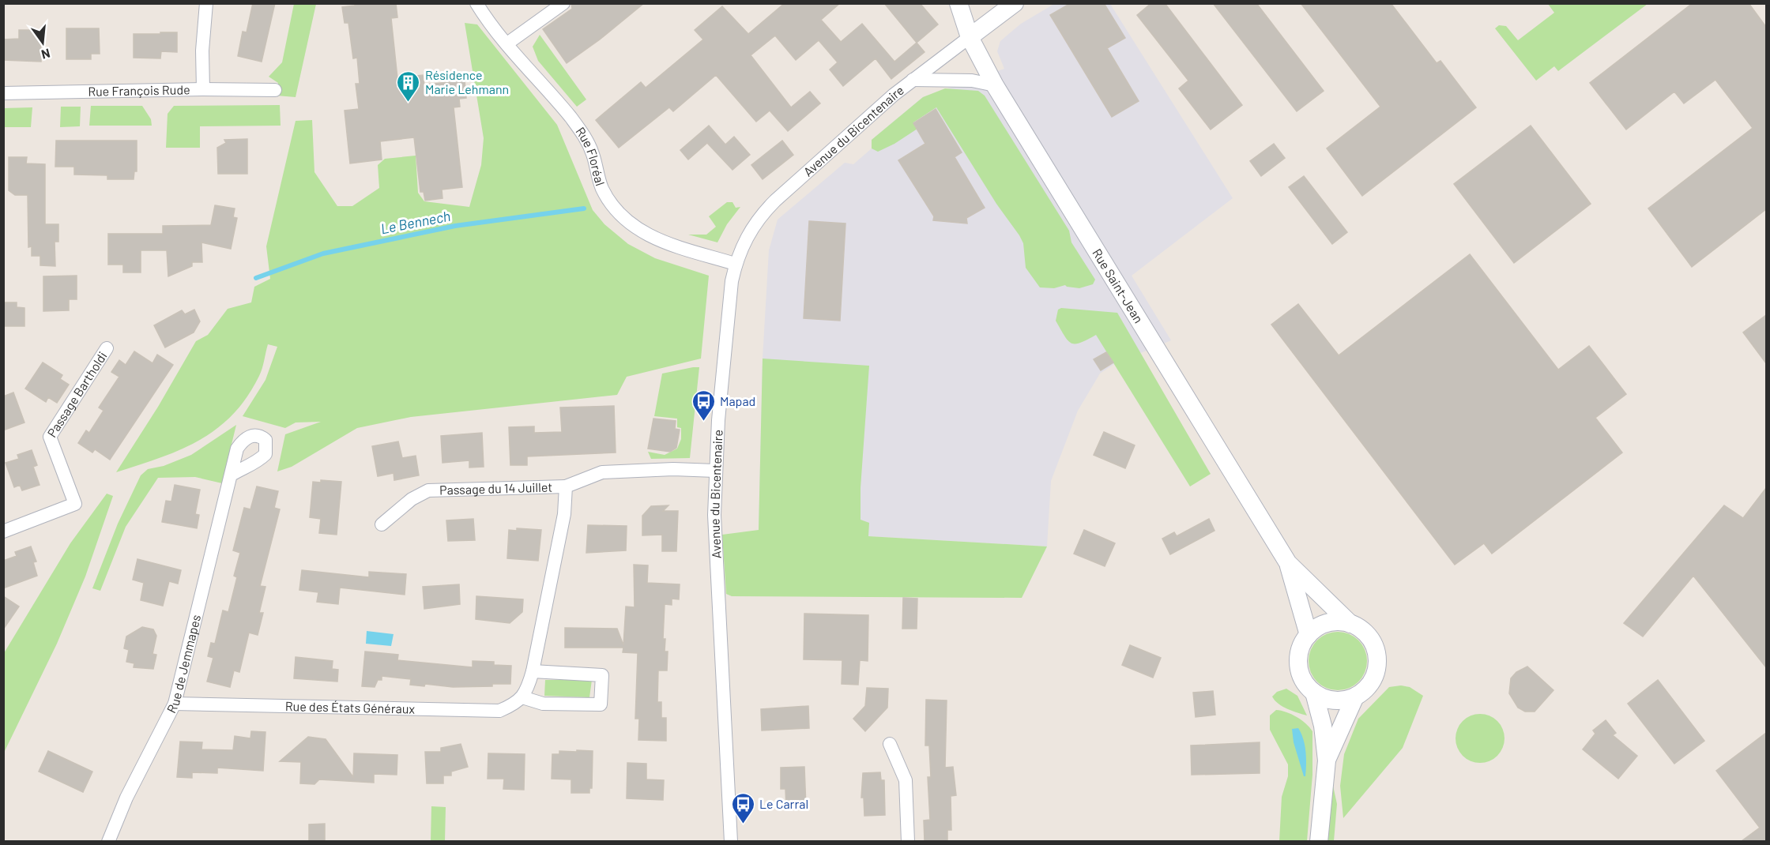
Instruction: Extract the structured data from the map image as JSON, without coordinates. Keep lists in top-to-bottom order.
{
  "streets": {
    "street": [
      "Rue François Rude",
      "Avenue du Bicentenaire",
      "Rue Floréal",
      "Rue Saint-Jean",
      "Passage Bartholdi",
      "Passage du 14 Juillet",
      "Rue de Jemmapes",
      "Rue des États Généraux"
    ]
  },
  "crossings": [
    ["Avenue du Bicentenaire", "Rue Floréal"],
    ["Avenue du Bicentenaire", "Rue Saint-Jean"],
    ["Rue de Jemmapes", "Rue des États Généraux"]
  ],
  "water": ["Le Bennech"],
  "places": {
    "building": ["Résidence Marie Lehmann"],
    "bus stop": ["Mapad", "Le Carral"]
  },
  "north": "bottom"
}
